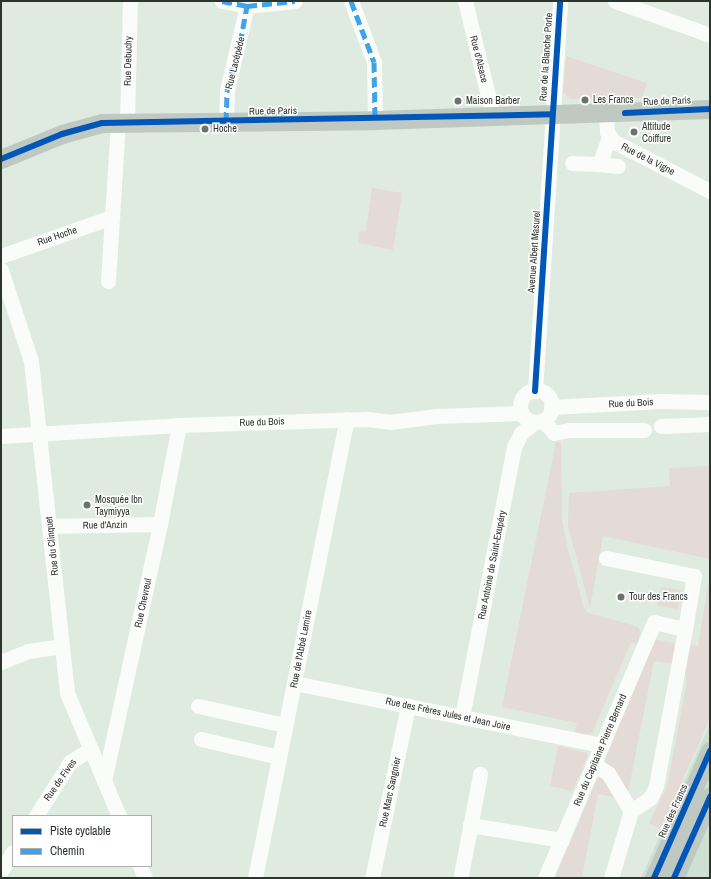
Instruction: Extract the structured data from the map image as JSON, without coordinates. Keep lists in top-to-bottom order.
{
  "streets": {
    "main road": ["Rue de Paris", "Rue des Francs"],
    "street": [
      "Rue de la Blanche Porte",
      "Rue d'Alsace",
      "Rue Debuchy",
      "Rue Lacépède",
      "Rue de la Vigne",
      "Rue Hoche",
      "Avenue Albert Masurel",
      "Rue du Bois",
      "Rue d'Anzin",
      "Rue du Clinquet",
      "Rue Antoine de Saint-Exupéry",
      "Rue Chevreul",
      "Rue de l'Abbé Lemire",
      "Rue des Frères Jules et Jean Joire",
      "Rue du Capitaine Pierre Bernard",
      "Rue de Fives",
      "Rue Marc Sangnier"
    ]
  },
  "crossings": [
    ["Rue de la Blanche Porte", "Rue de Paris"],
    ["Rue de la Blanche Porte", "Avenue Albert Masurel"],
    ["Rue d'Alsace", "Rue de Paris"],
    ["Rue Debuchy", "Rue de Paris"],
    ["Rue Lacépède", "Rue de Paris"],
    ["Rue de Paris", "Avenue Albert Masurel"],
    ["Avenue Albert Masurel", "Rue du Bois"],
    ["Avenue Albert Masurel", "Rue Antoine de Saint-Exupéry"],
    ["Rue du Bois", "Rue du Clinquet"],
    ["Rue du Bois", "Rue Antoine de Saint-Exupéry"],
    ["Rue du Bois", "Rue Chevreul"],
    ["Rue du Bois", "Rue de l'Abbé Lemire"],
    ["Rue d'Anzin", "Rue du Clinquet"],
    ["Rue d'Anzin", "Rue Chevreul"],
    ["Rue du Clinquet", "Rue Chevreul"],
    ["Rue du Clinquet", "Rue de Fives"],
    ["Rue Antoine de Saint-Exupéry", "Rue des Frères Jules et Jean Joire"],
    ["Rue de l'Abbé Lemire", "Rue des Frères Jules et Jean Joire"],
    ["Rue des Frères Jules et Jean Joire", "Rue du Capitaine Pierre Bernard"],
    ["Rue des Frères Jules et Jean Joire", "Rue Marc Sangnier"]
  ],
  "places": [
    "Les Francs",
    "Maison Barber",
    "Hoche",
    "Attitude Coiffure",
    "Mosquée Ibn Taymiyya",
    "Tour des Francs"
  ],
  "legend": ["Piste cyclable", "Chemin"]
}
